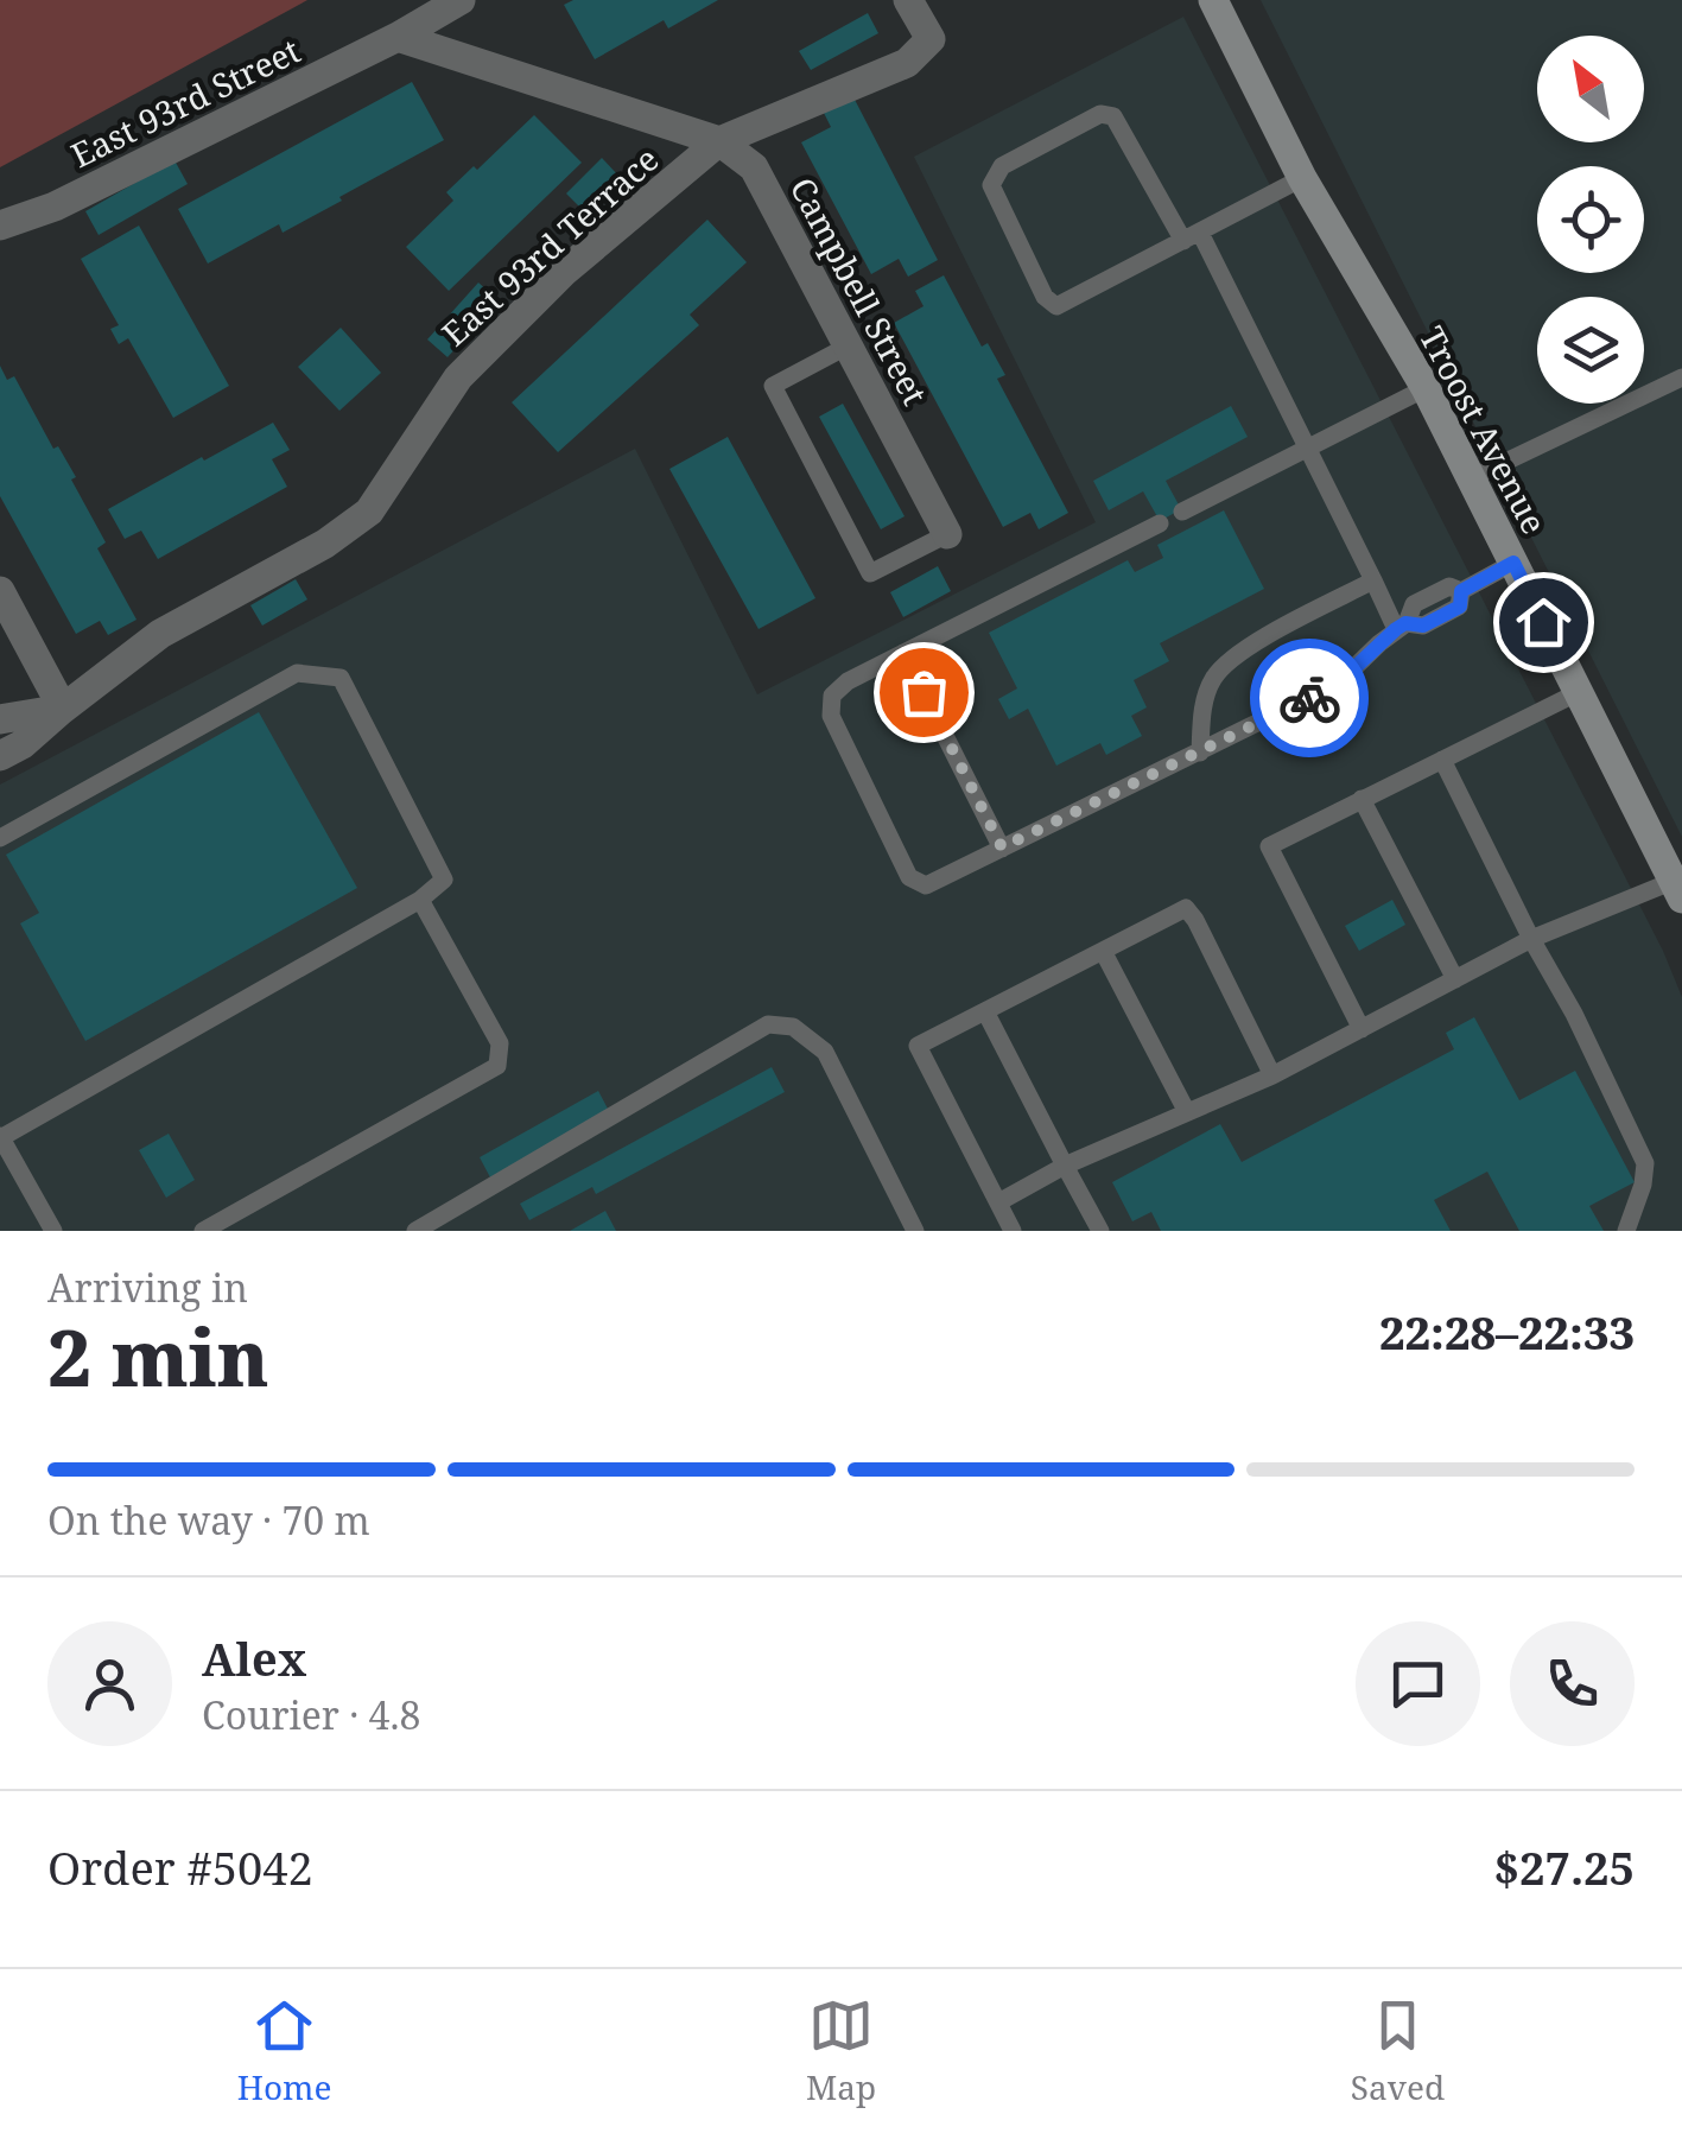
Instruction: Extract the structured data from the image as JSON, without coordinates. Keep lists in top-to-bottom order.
{
  "streets": {
    "main road": ["Troost Avenue"],
    "street": ["East 93rd Street", "East 93rd Terrace", "Campbell Street"]
  },
  "crossings": [
    ["East 93rd Street", "Campbell Street"],
    ["East 93rd Terrace", "Campbell Street"]
  ],
  "north": "top left",
  "page": {
    "heading": ["2 min", "Arriving in", "22:28–22:33"],
    "panel": [
      "Alex",
      "Courier · 4.8",
      "Order #5042",
      "$27.25"
    ],
    "bar": "On the way · 70 m",
    "tabs": ["Home", "Map", "Saved"]
  }
}
